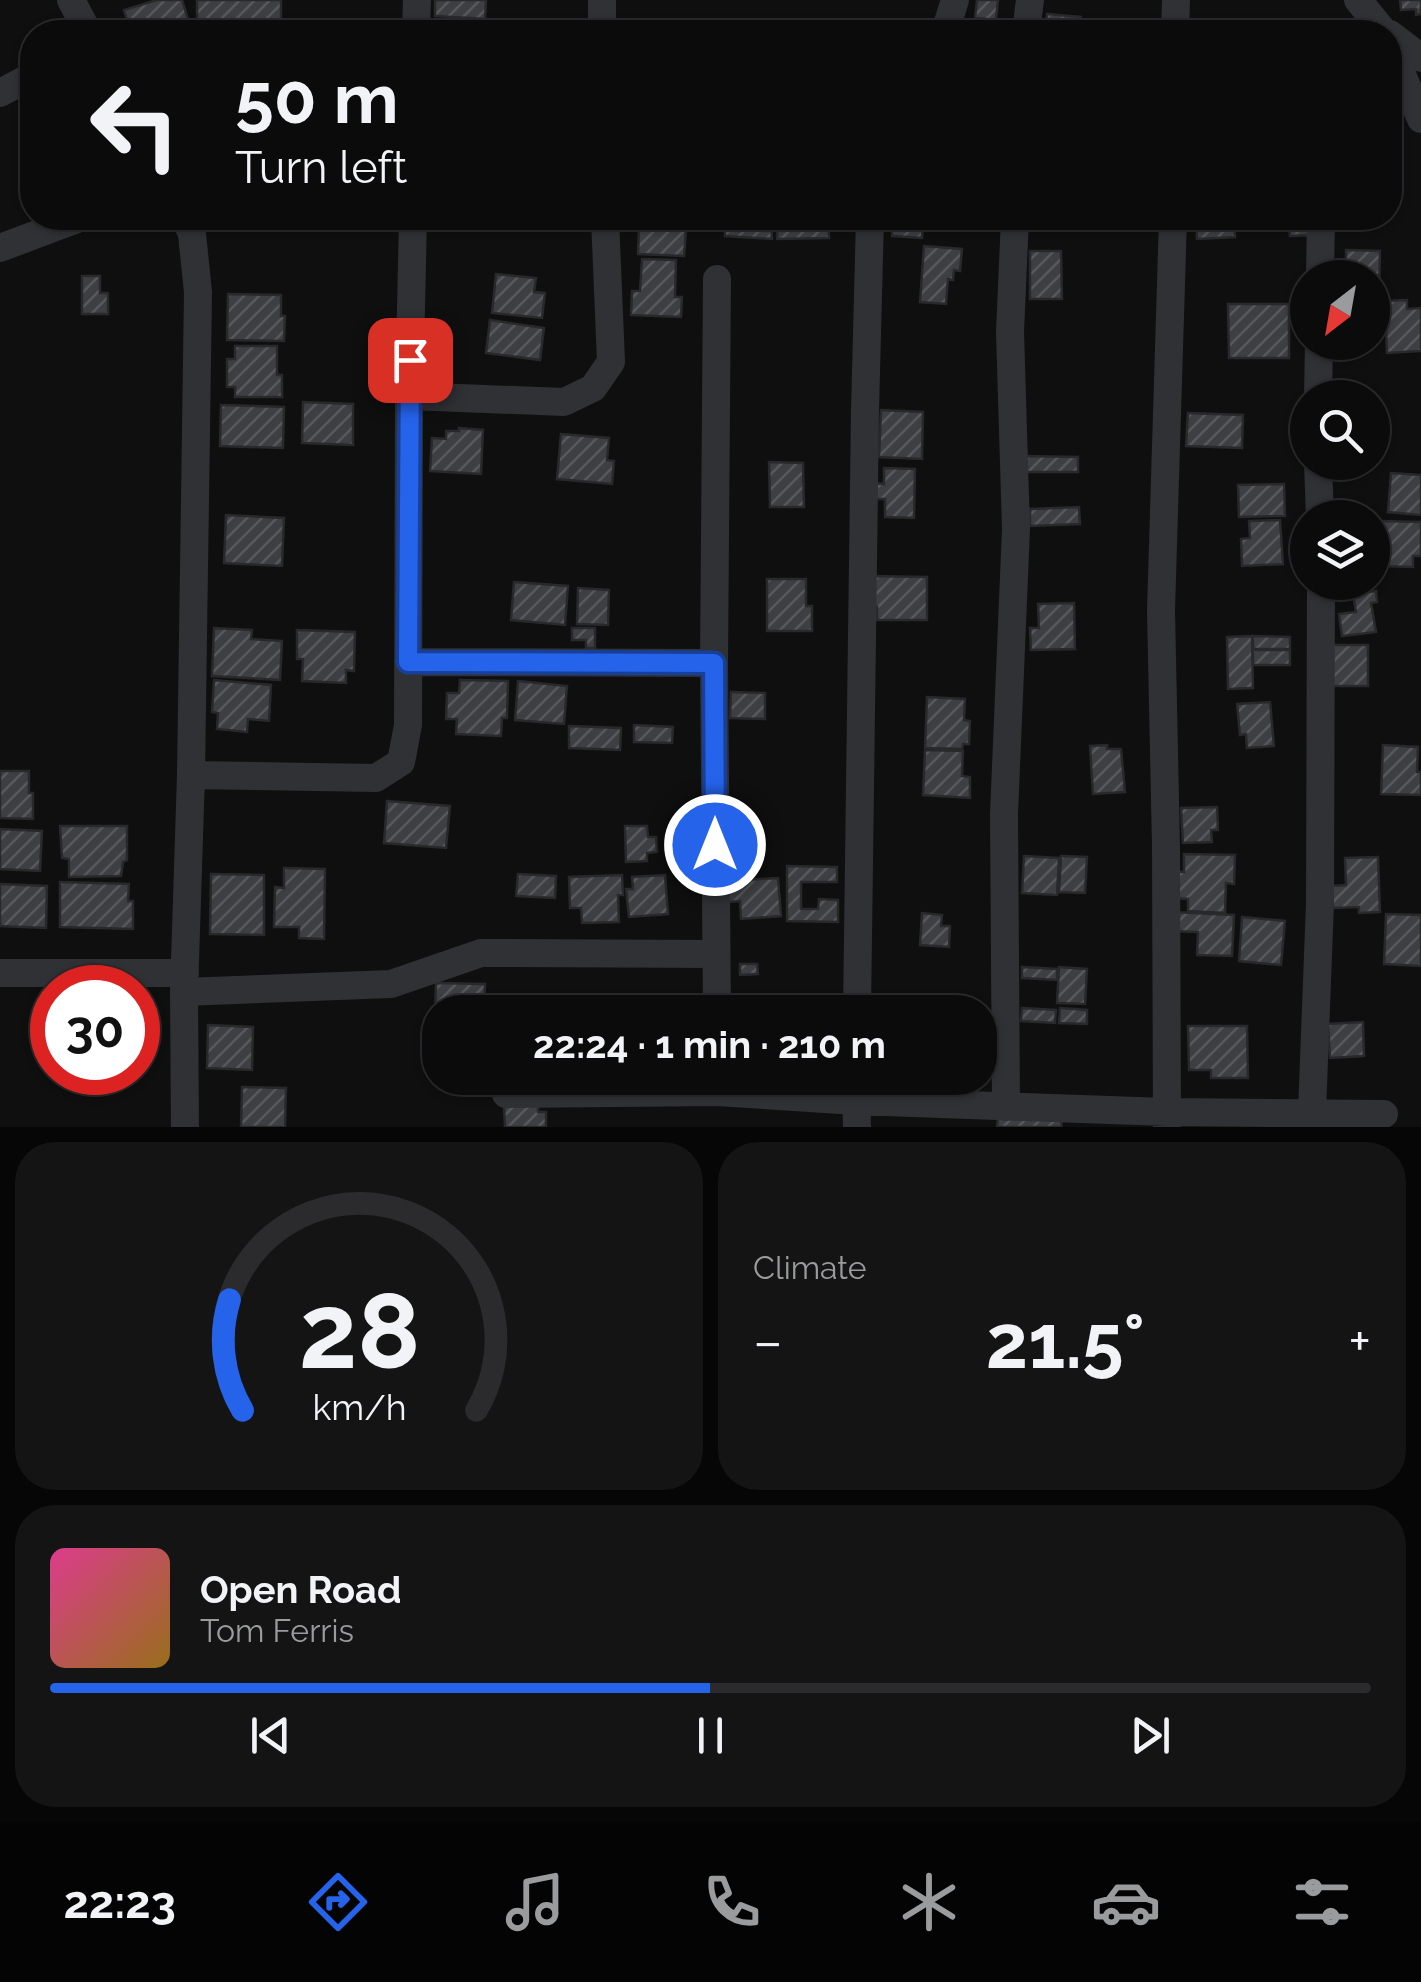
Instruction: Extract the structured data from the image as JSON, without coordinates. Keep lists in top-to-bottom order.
{
  "north": "bottom left",
  "page": {
    "turn": ["50 m", "Turn left"],
    "limit": "30",
    "trip": "22:24 · 1 min · 210 m",
    "tile": "Climate",
    "heat": ["−", "21.5°", "+"],
    "song": ["Open Road", "Tom Ferris"],
    "tabs": "22:23",
    "gauge": ["28", "km/h"]
  }
}
